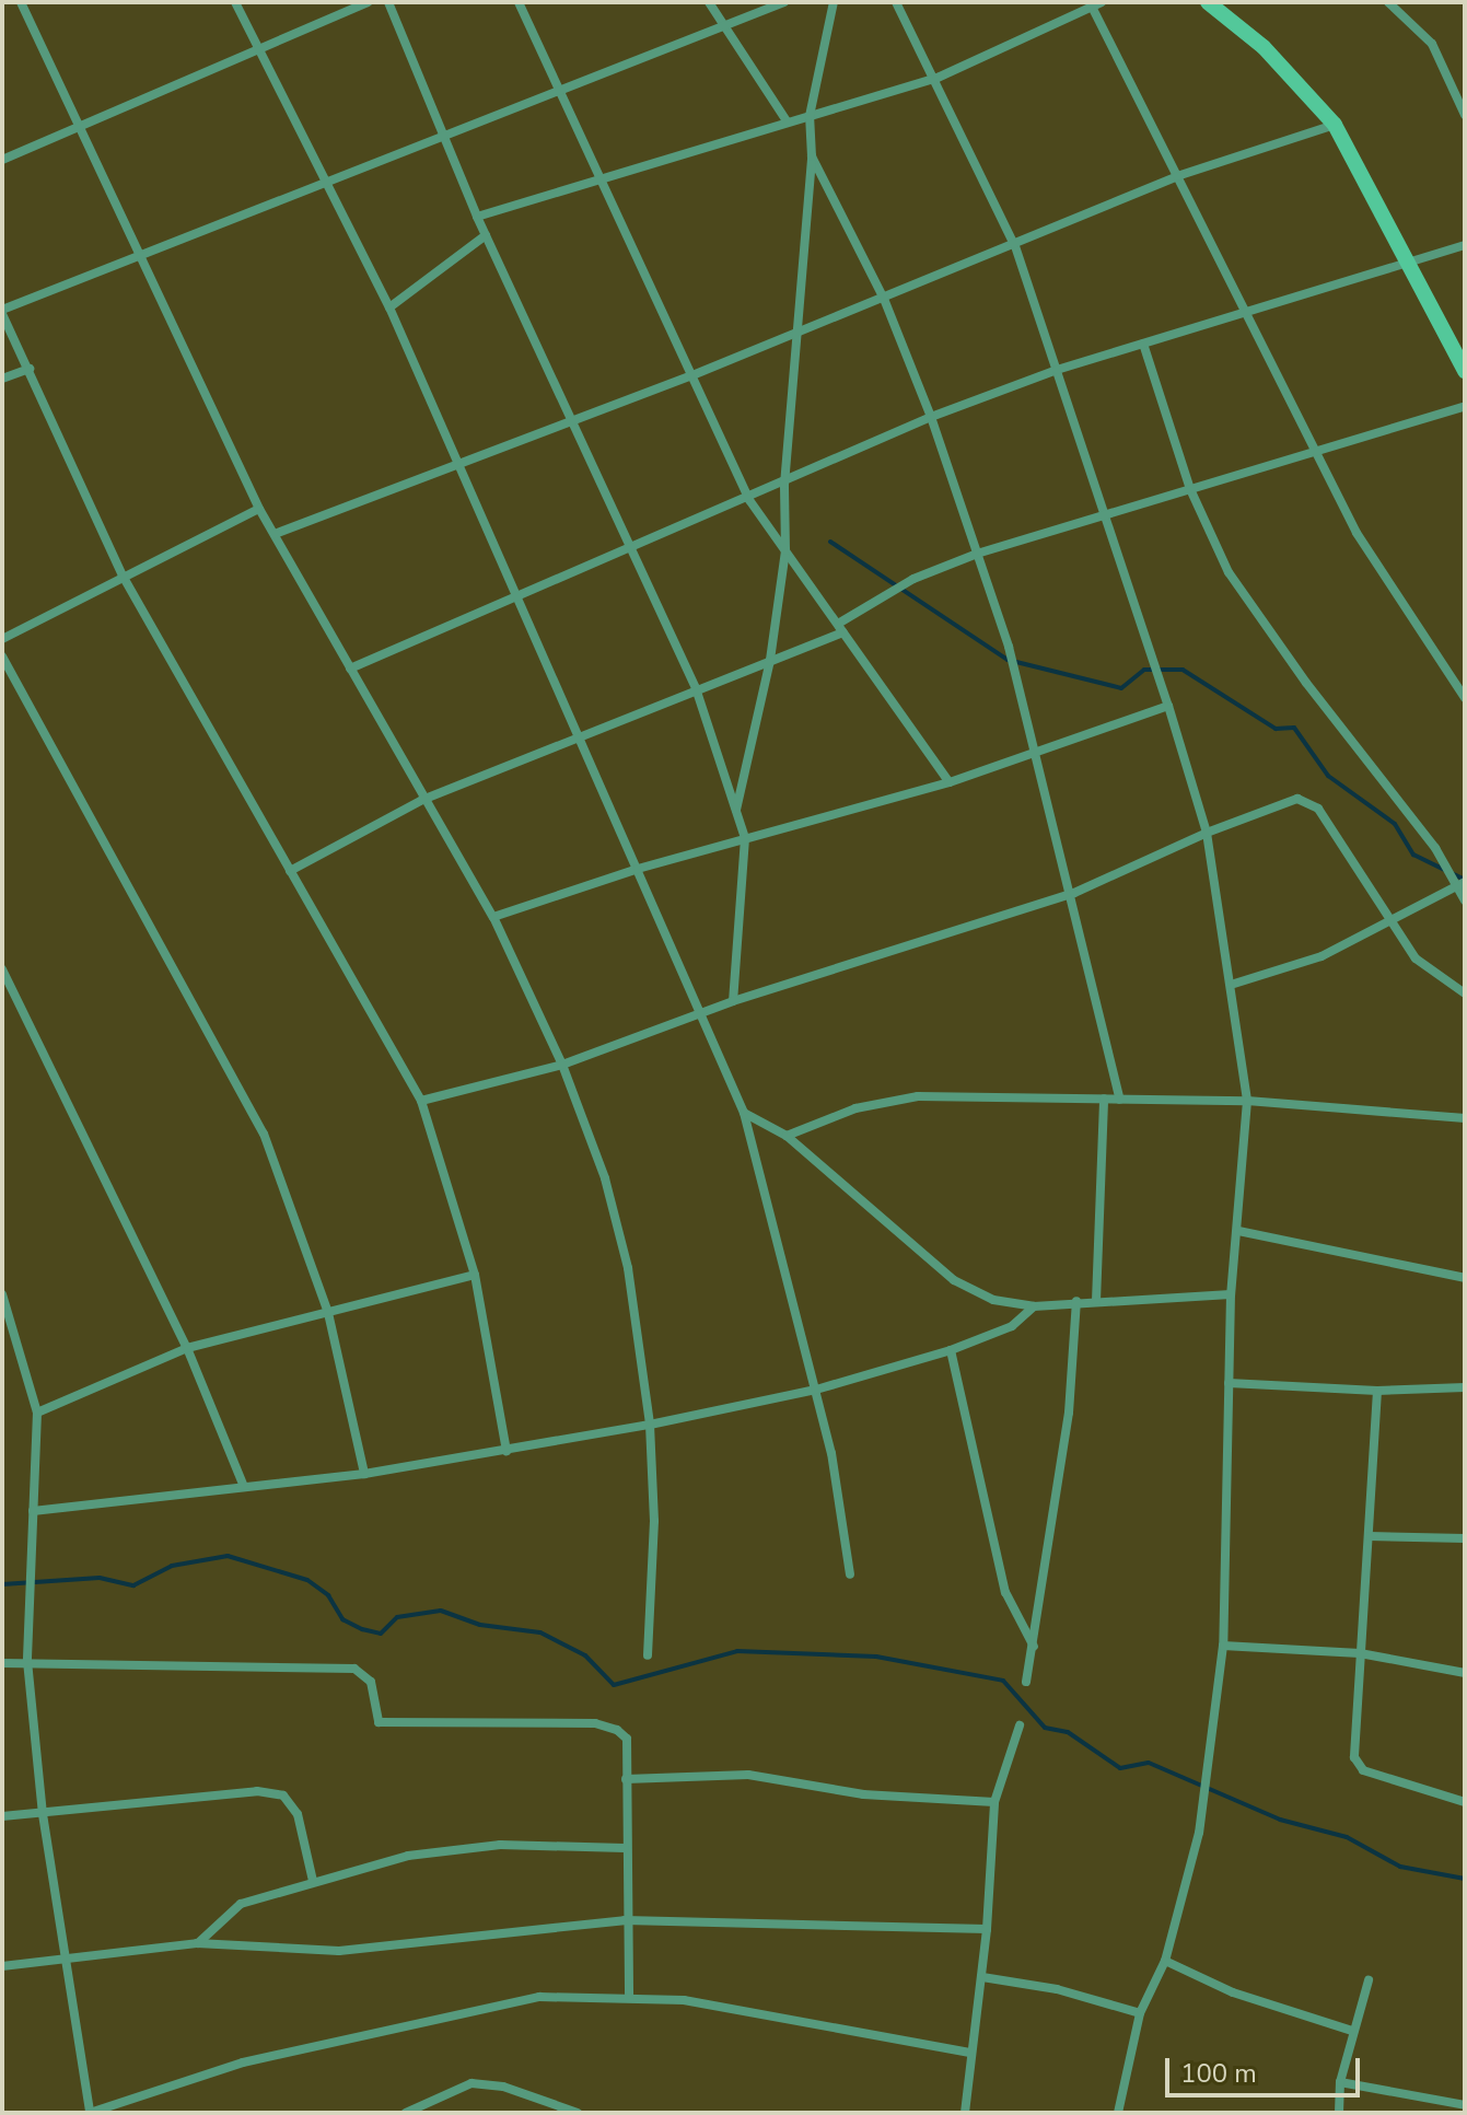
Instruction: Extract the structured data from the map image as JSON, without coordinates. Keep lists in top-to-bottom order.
{
  "scale_bar": "100 m"
}
